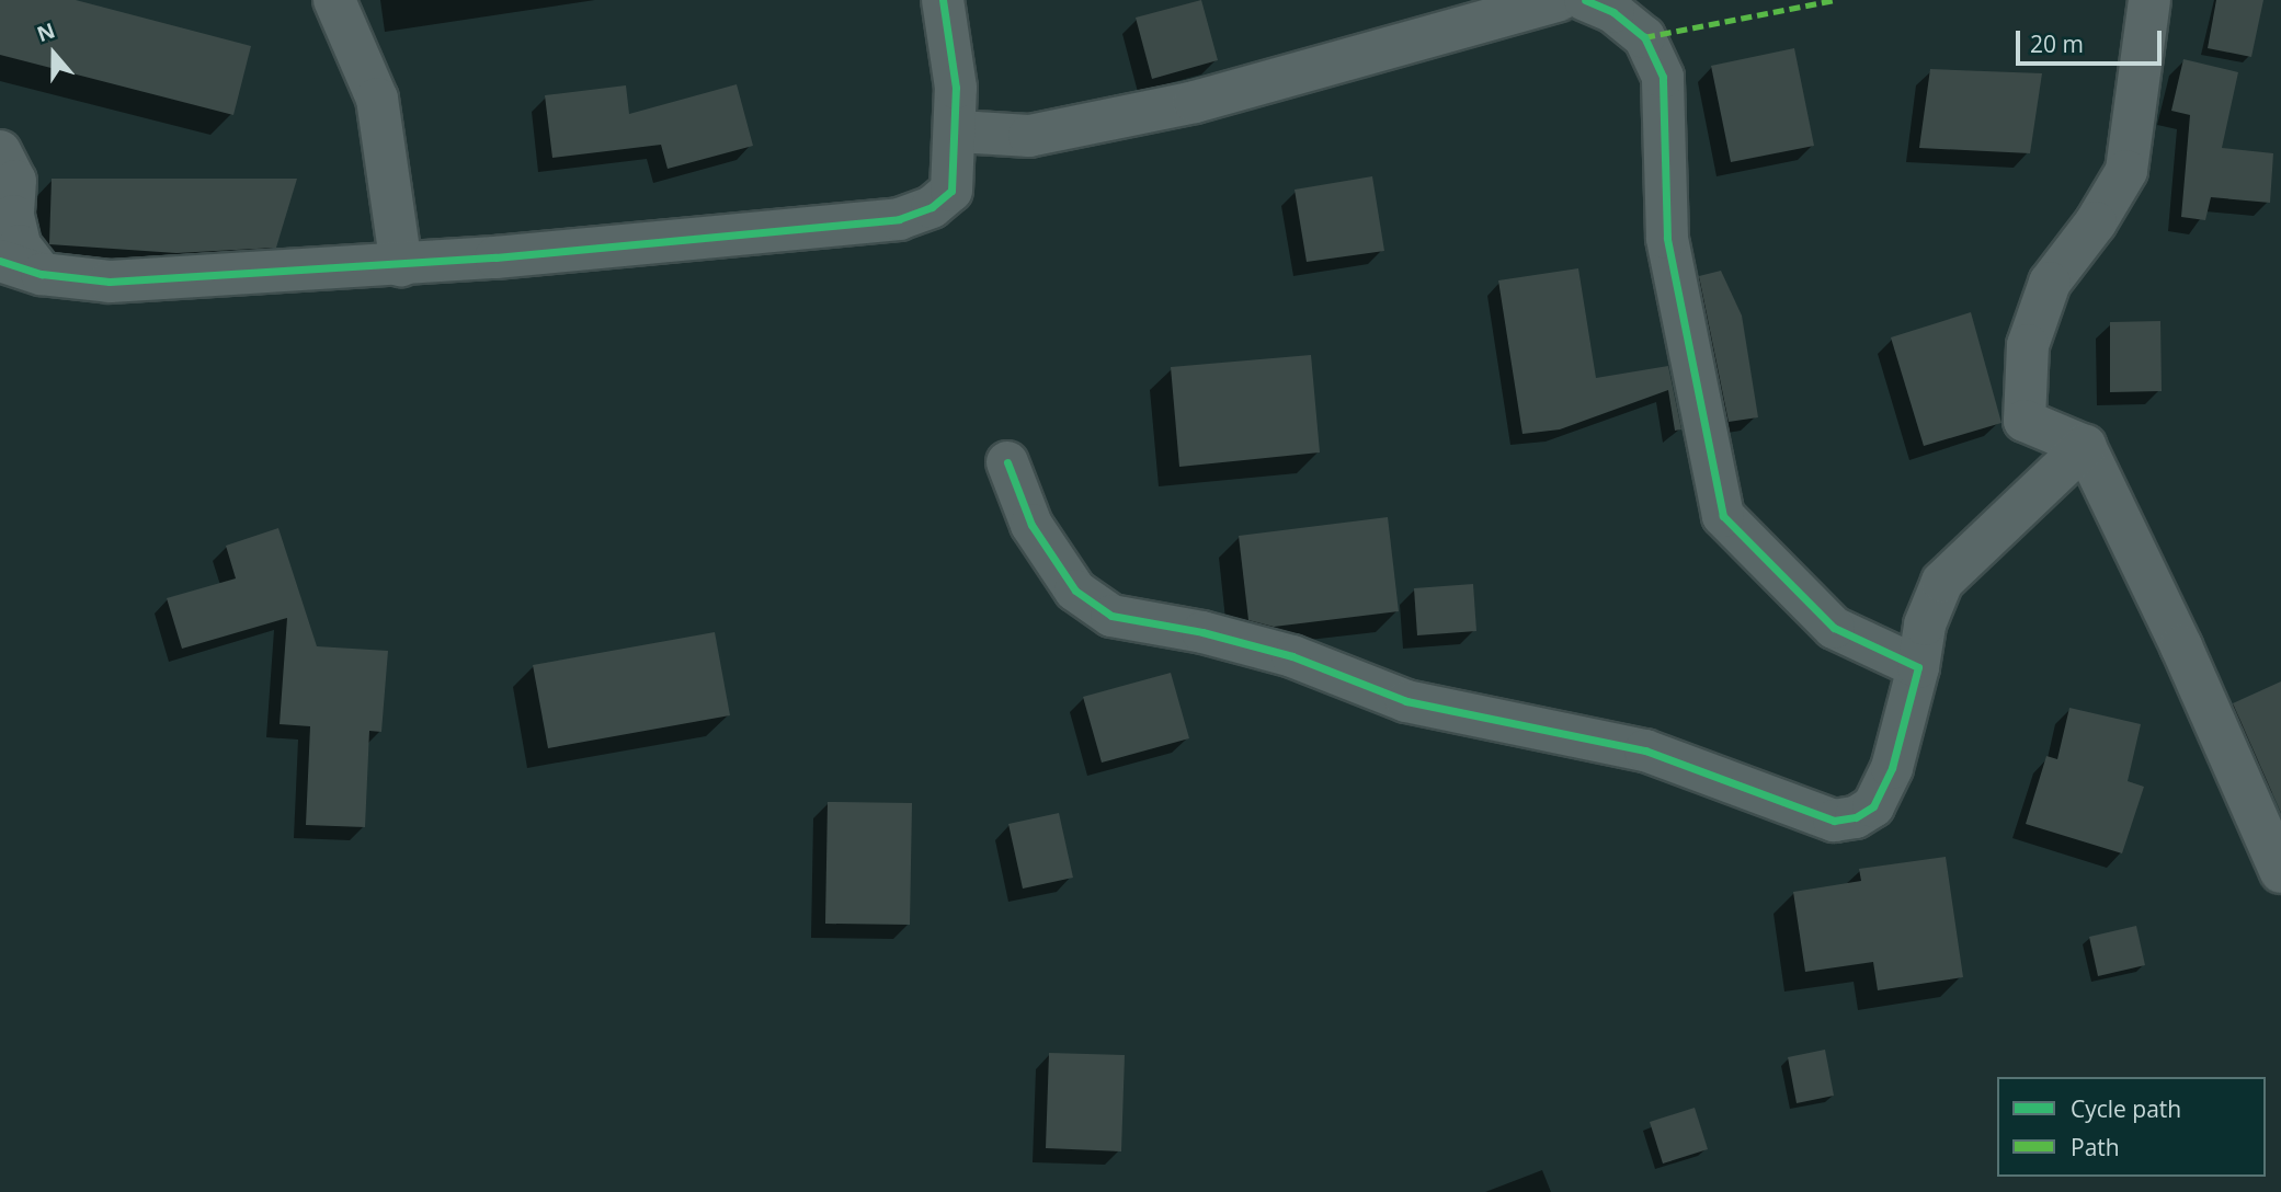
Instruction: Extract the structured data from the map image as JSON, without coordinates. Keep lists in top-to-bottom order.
{
  "legend": ["Cycle path", "Path"],
  "scale_bar": "20 m",
  "north": "top"
}
